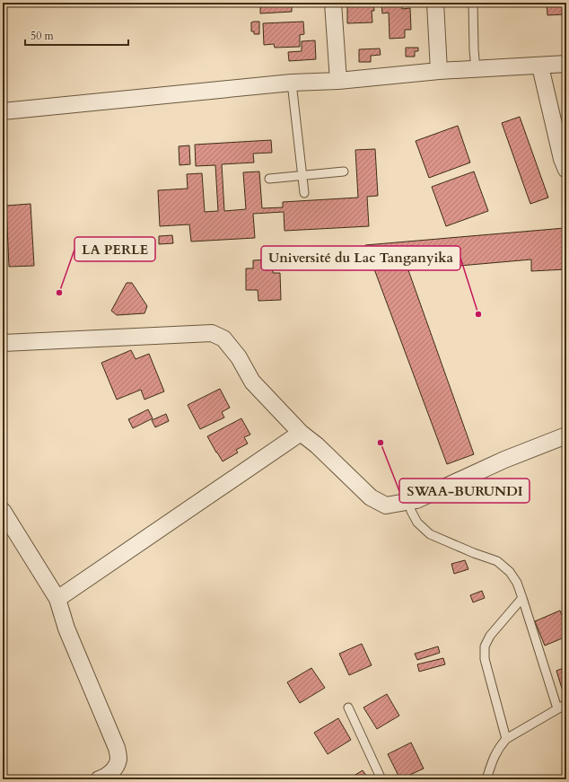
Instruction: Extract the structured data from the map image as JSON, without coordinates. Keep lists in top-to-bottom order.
{
  "places": ["LA PERLE", "Université du Lac Tanganyika", "SWAA-BURUNDI"],
  "scale_bar": "50 m"
}
